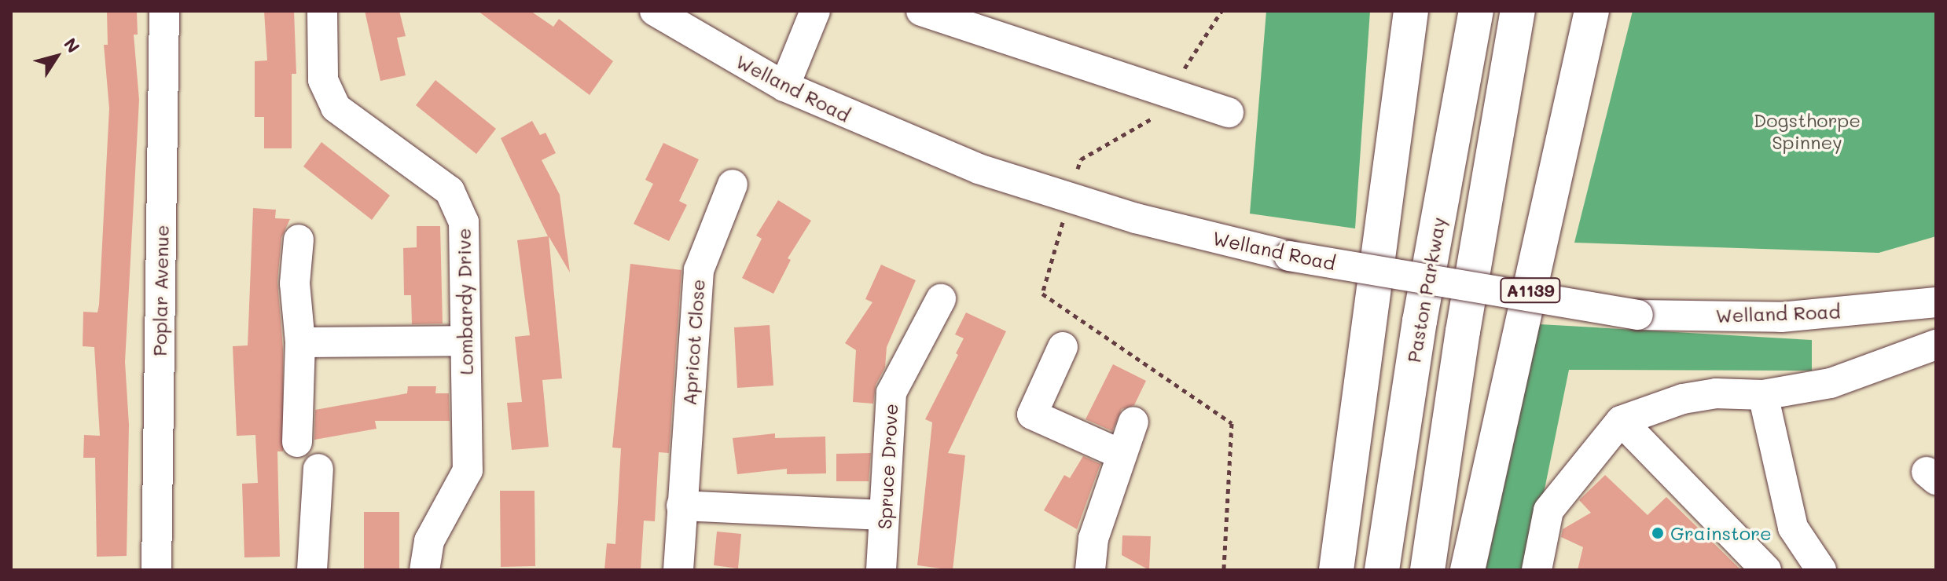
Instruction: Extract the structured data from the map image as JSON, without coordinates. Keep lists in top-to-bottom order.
{
  "streets": {
    "highway": ["Paston Parkway", "A1139"],
    "street": [
      "Welland Road",
      "Poplar Avenue",
      "Lombardy Drive",
      "Apricot Close",
      "Spruce Drove"
    ]
  },
  "parks": ["Dogsthorpe Spinney"],
  "places": ["Grainstore"],
  "north": "top right"
}
